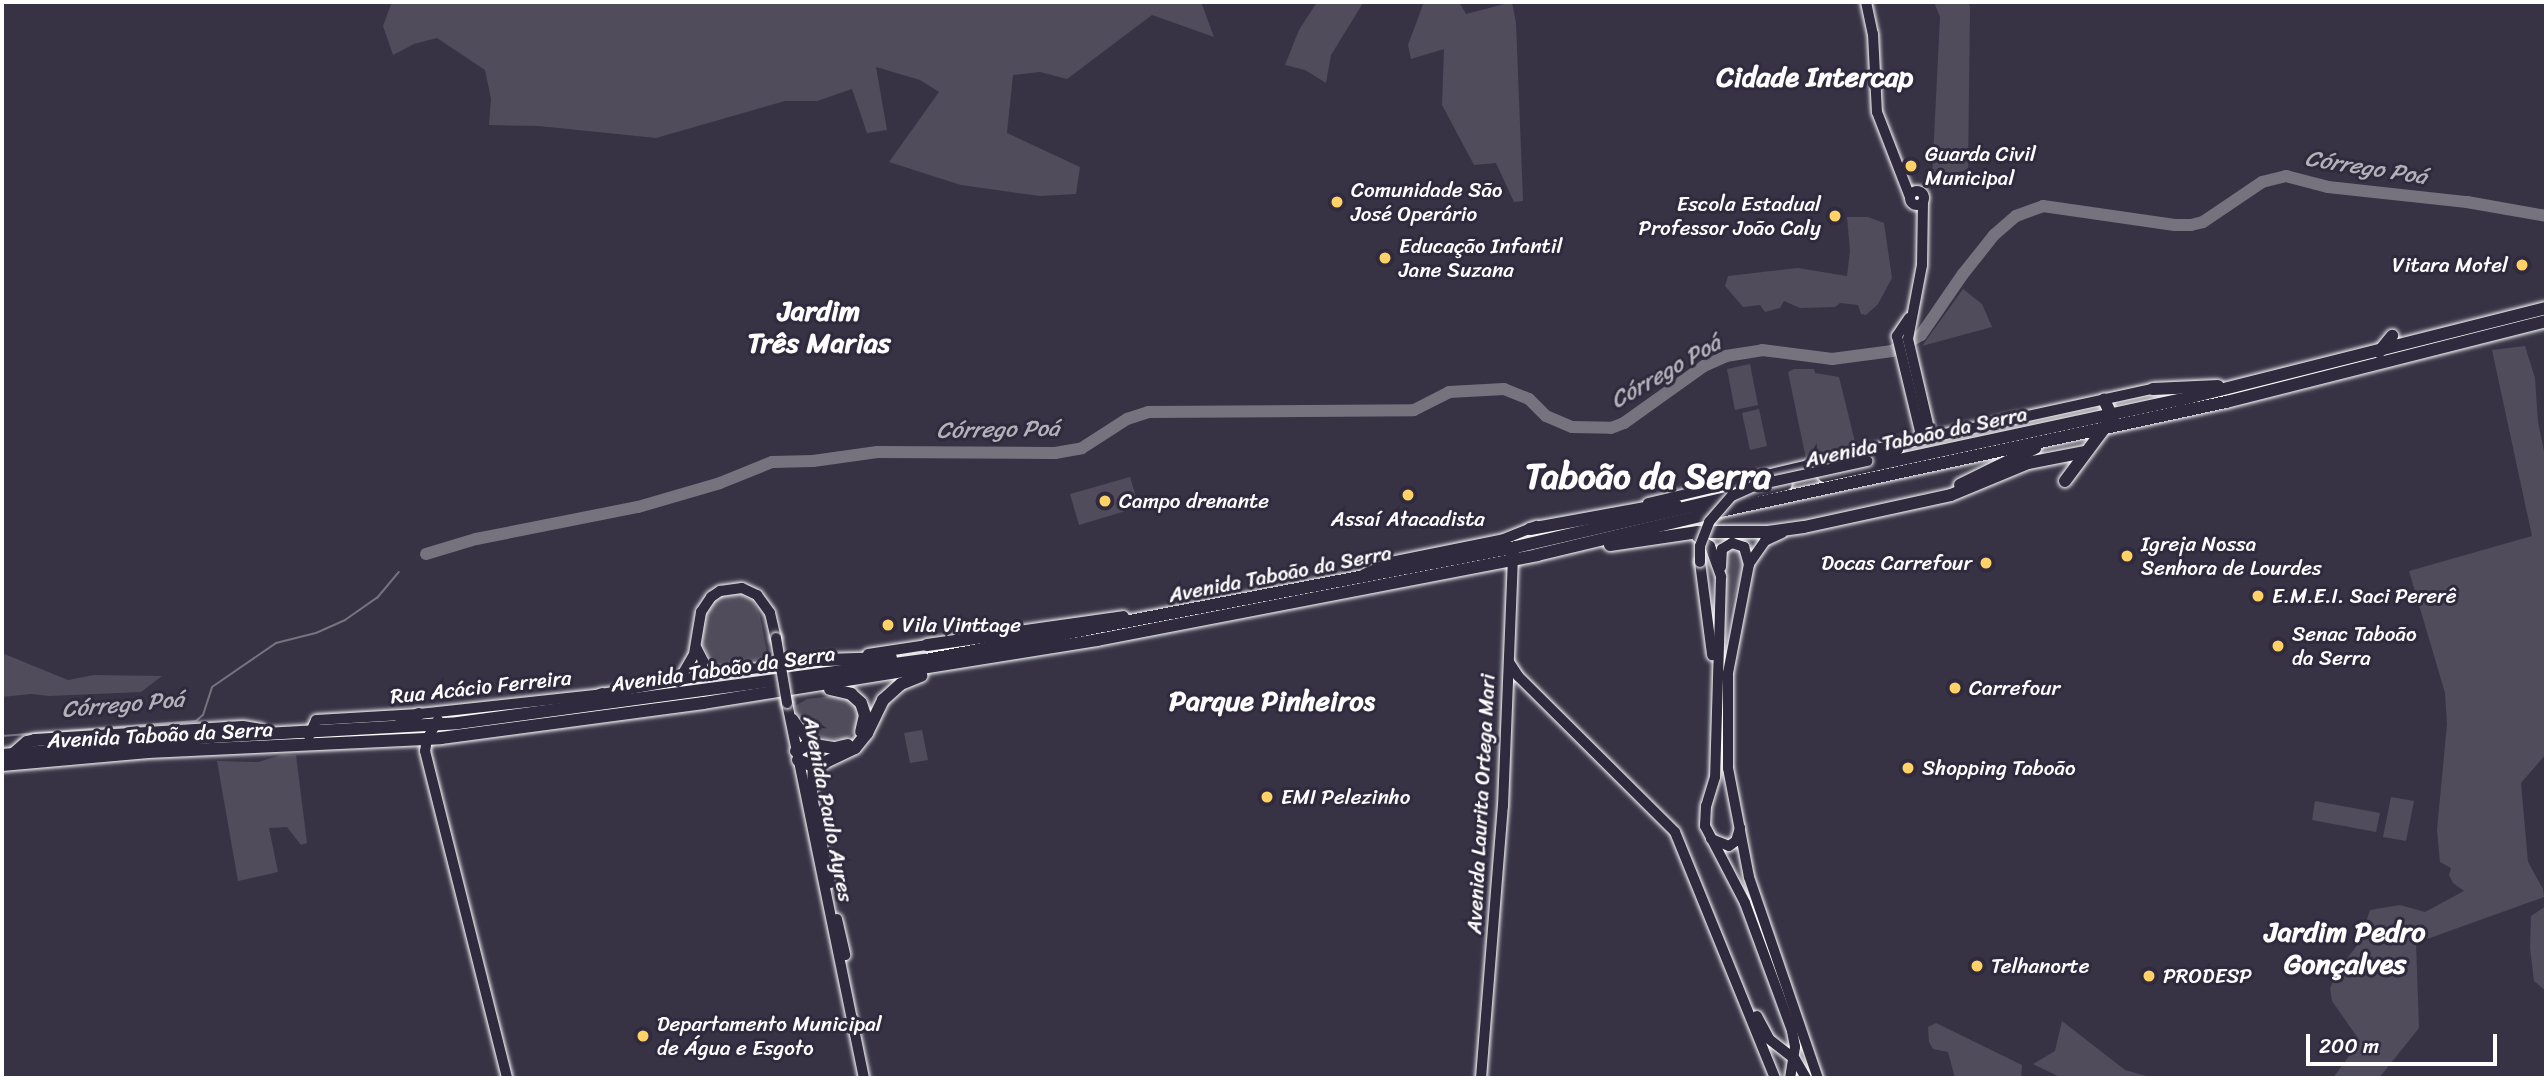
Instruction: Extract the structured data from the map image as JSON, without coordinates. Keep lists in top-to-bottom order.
{
  "streets": {
    "highway": ["Avenida Taboão da Serra"],
    "main road": ["Rua Acácio Ferreira", "Avenida Laurita Ortega Mari", "Avenida Paulo Ayres"]
  },
  "crossings": [
    ["Avenida Taboão da Serra", "Rua Acácio Ferreira"],
    ["Avenida Taboão da Serra", "Avenida Laurita Ortega Mari"]
  ],
  "districts": [
    "Cidade Intercap",
    "Jardim Três Marias",
    "Taboão da Serra",
    "Parque Pinheiros",
    "Jardim Pedro Gonçalves"
  ],
  "water": ["Córrego Poá"],
  "places": [
    "Guarda Civil Municipal",
    "Comunidade São José Operário",
    "Escola Estadual Professor João Caly",
    "Educação Infantil Jane Suzana",
    "Vitara Motel",
    "Assaí Atacadista",
    "Campo drenante",
    "Igreja Nossa Senhora de Lourdes",
    "Docas Carrefour",
    "E.M.E.I. Saci Pererê",
    "Vila Vinttage",
    "Senac Taboão da Serra",
    "Carrefour",
    "Shopping Taboão",
    "EMI Pelezinho",
    "Telhanorte",
    "PRODESP",
    "Departamento Municipal de Água e Esgoto"
  ],
  "scale_bar": "200 m"
}
